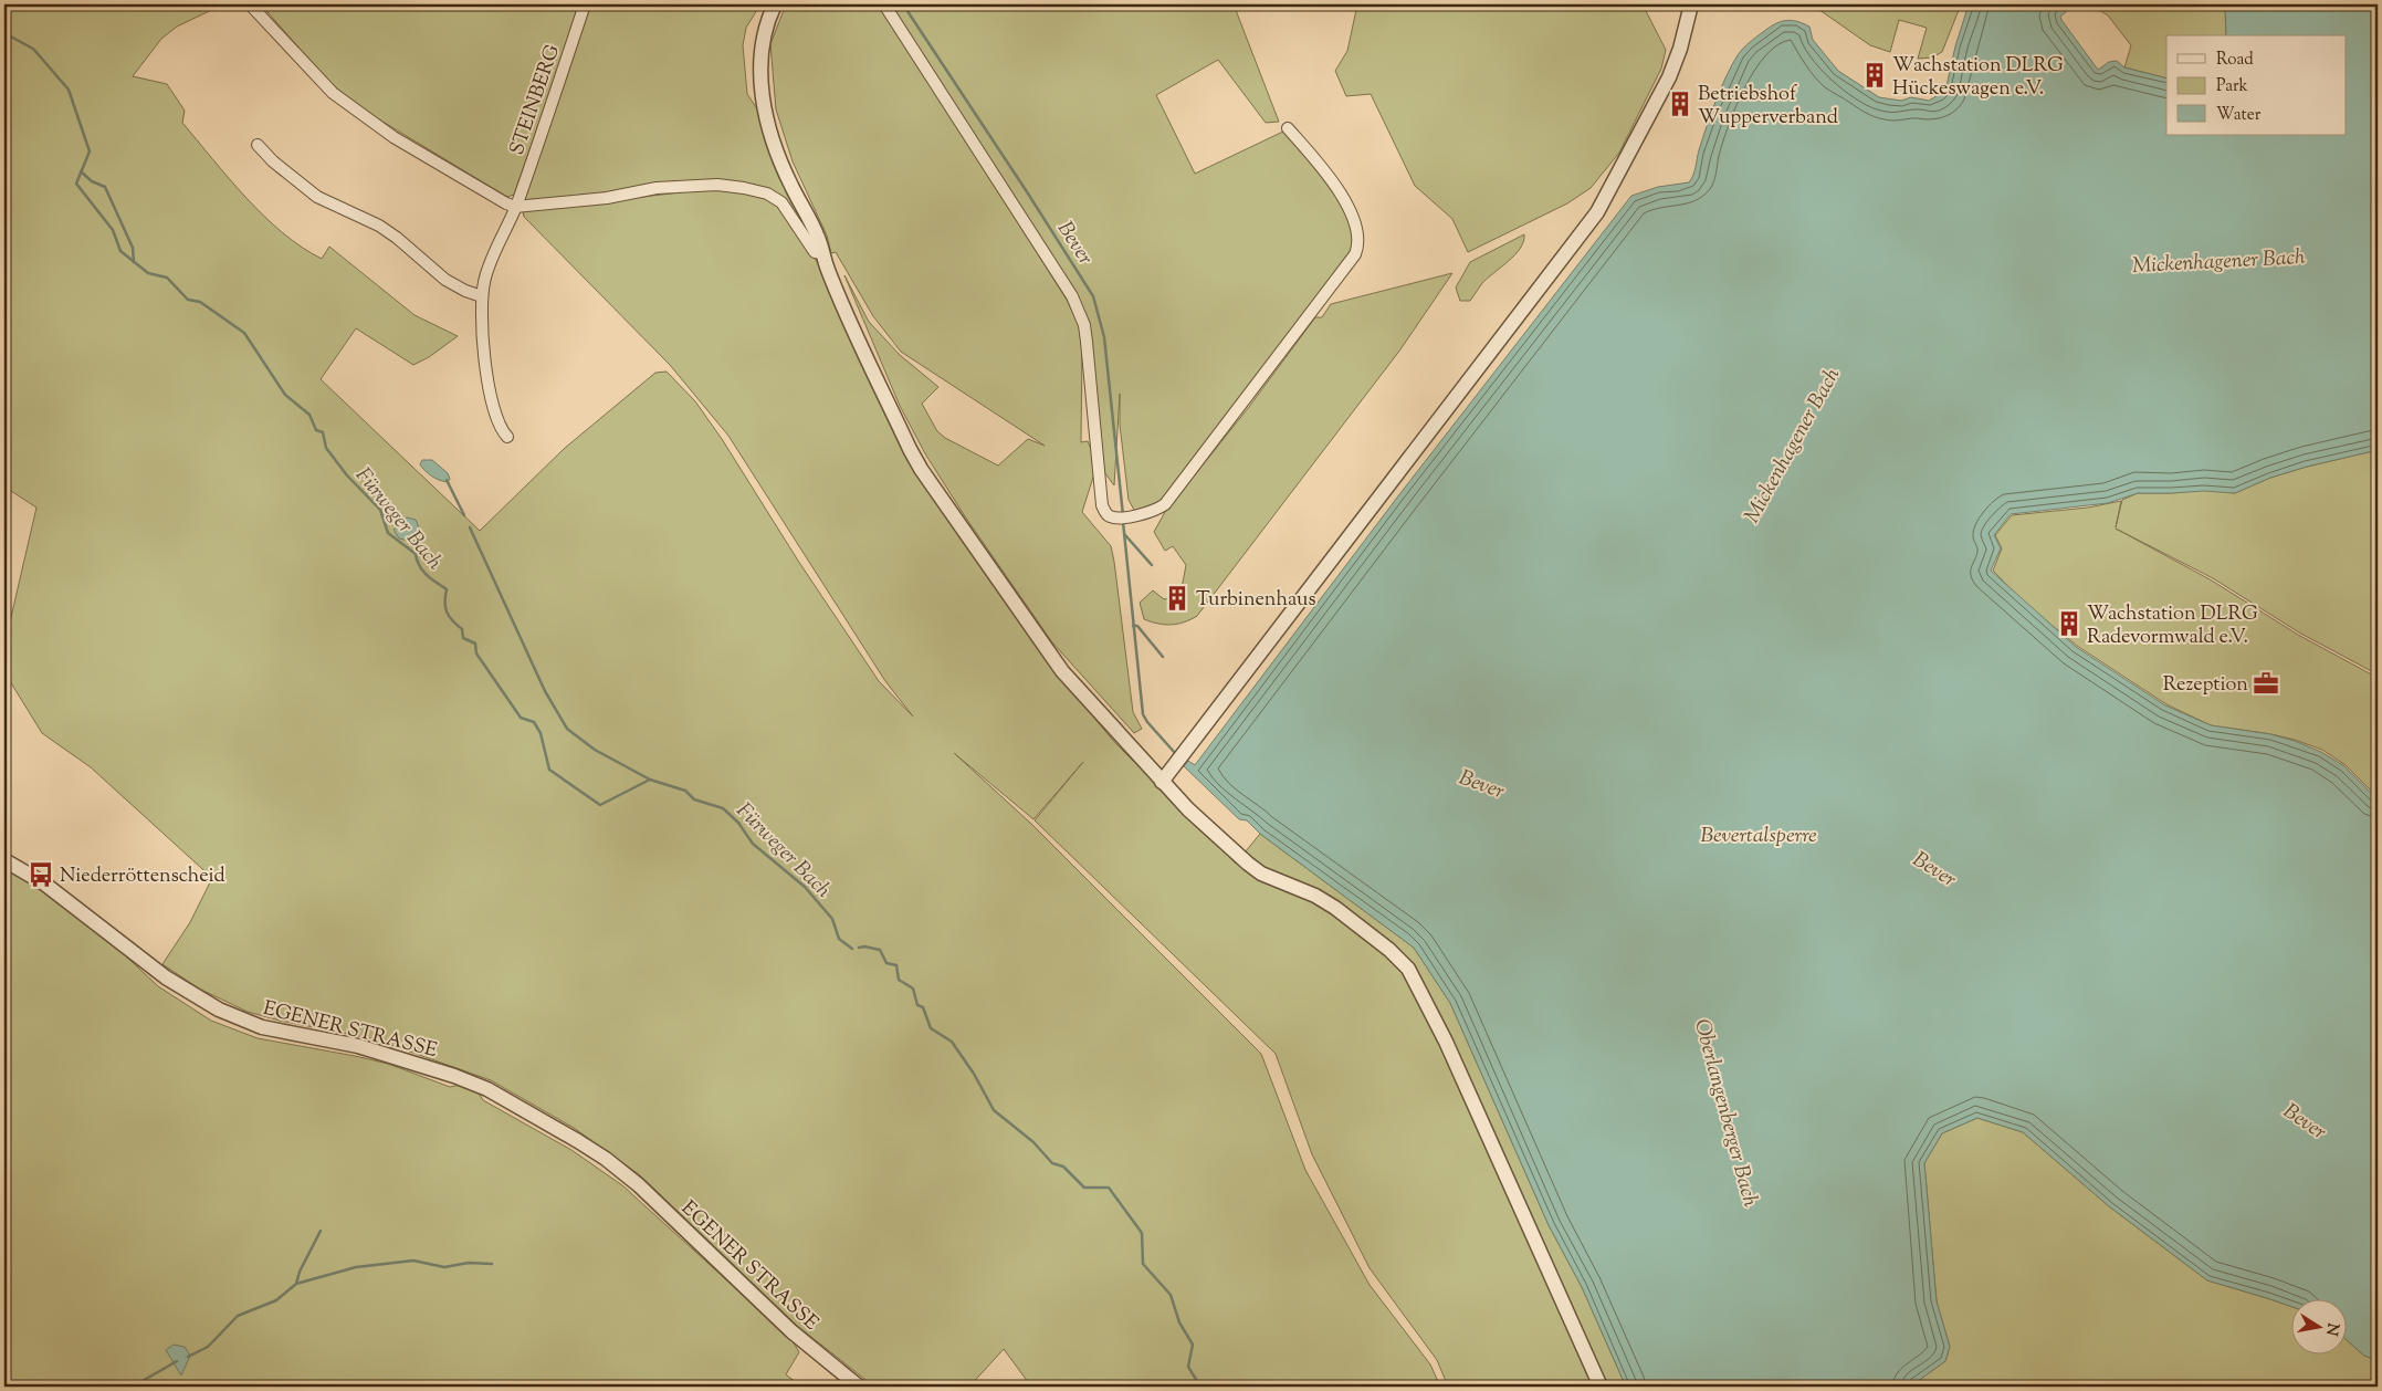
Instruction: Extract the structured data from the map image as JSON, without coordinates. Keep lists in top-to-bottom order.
{
  "streets": {
    "street": ["STEINBERG", "EGENER STRASSE"]
  },
  "water": [
    "Bever",
    "Mickenhagener Bach",
    "Fürweger Bach",
    "Bevertalsperre",
    "Oberlangenberger Bach"
  ],
  "places": {
    "building": [
      "Wachstation DLRG Hückeswagen e.V.",
      "Betriebshof Wupperverband",
      "Turbinenhaus",
      "Wachstation DLRG Radevormwald e.V."
    ],
    "office": ["Rezeption"],
    "bus stop": ["Niederröttenscheid"]
  },
  "legend": ["Road", "Park", "Water"],
  "north": "right"
}
